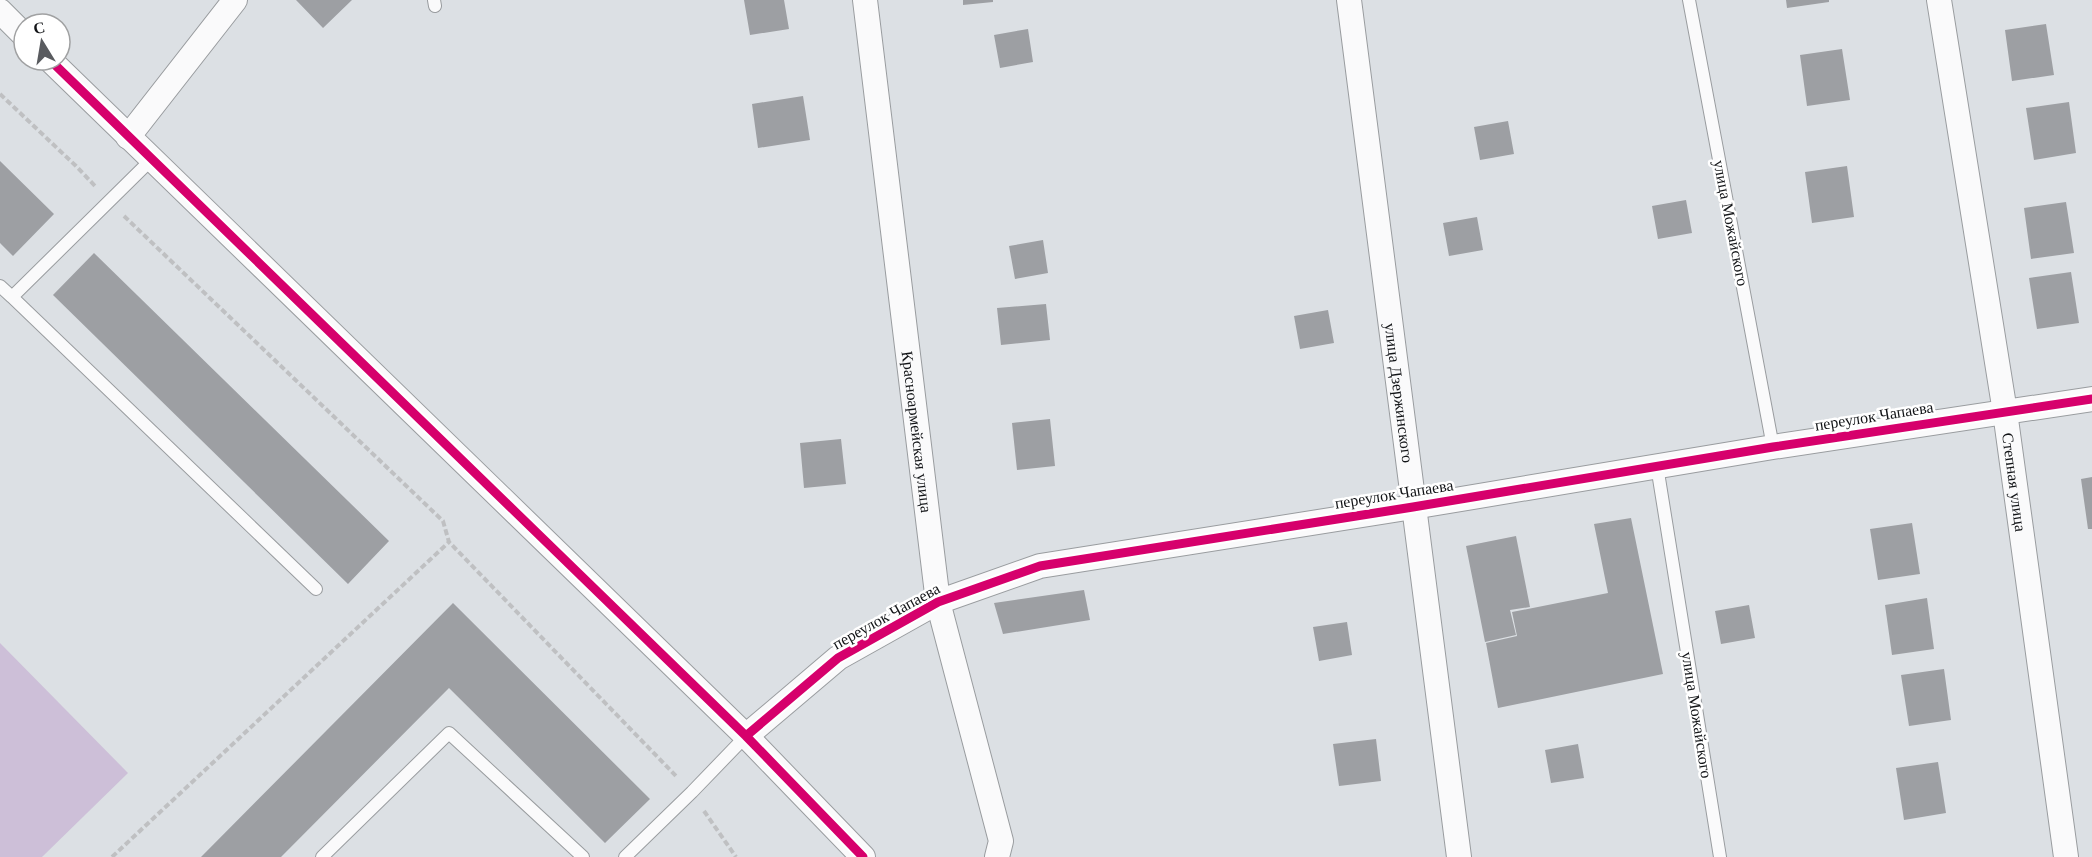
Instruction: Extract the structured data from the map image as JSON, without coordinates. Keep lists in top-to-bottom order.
{
  "streets": {
    "street": [
      "улица Дзержинского",
      "переулок Чапаева",
      "Красноармейская улица",
      "Степная улица"
    ],
    "lane": ["улица Можайского"]
  },
  "crossings": [
    ["улица Можайского", "переулок Чапаева"],
    ["улица Дзержинского", "переулок Чапаева"],
    ["переулок Чапаева", "Красноармейская улица"],
    ["переулок Чапаева", "Степная улица"]
  ],
  "north": "top"
}
